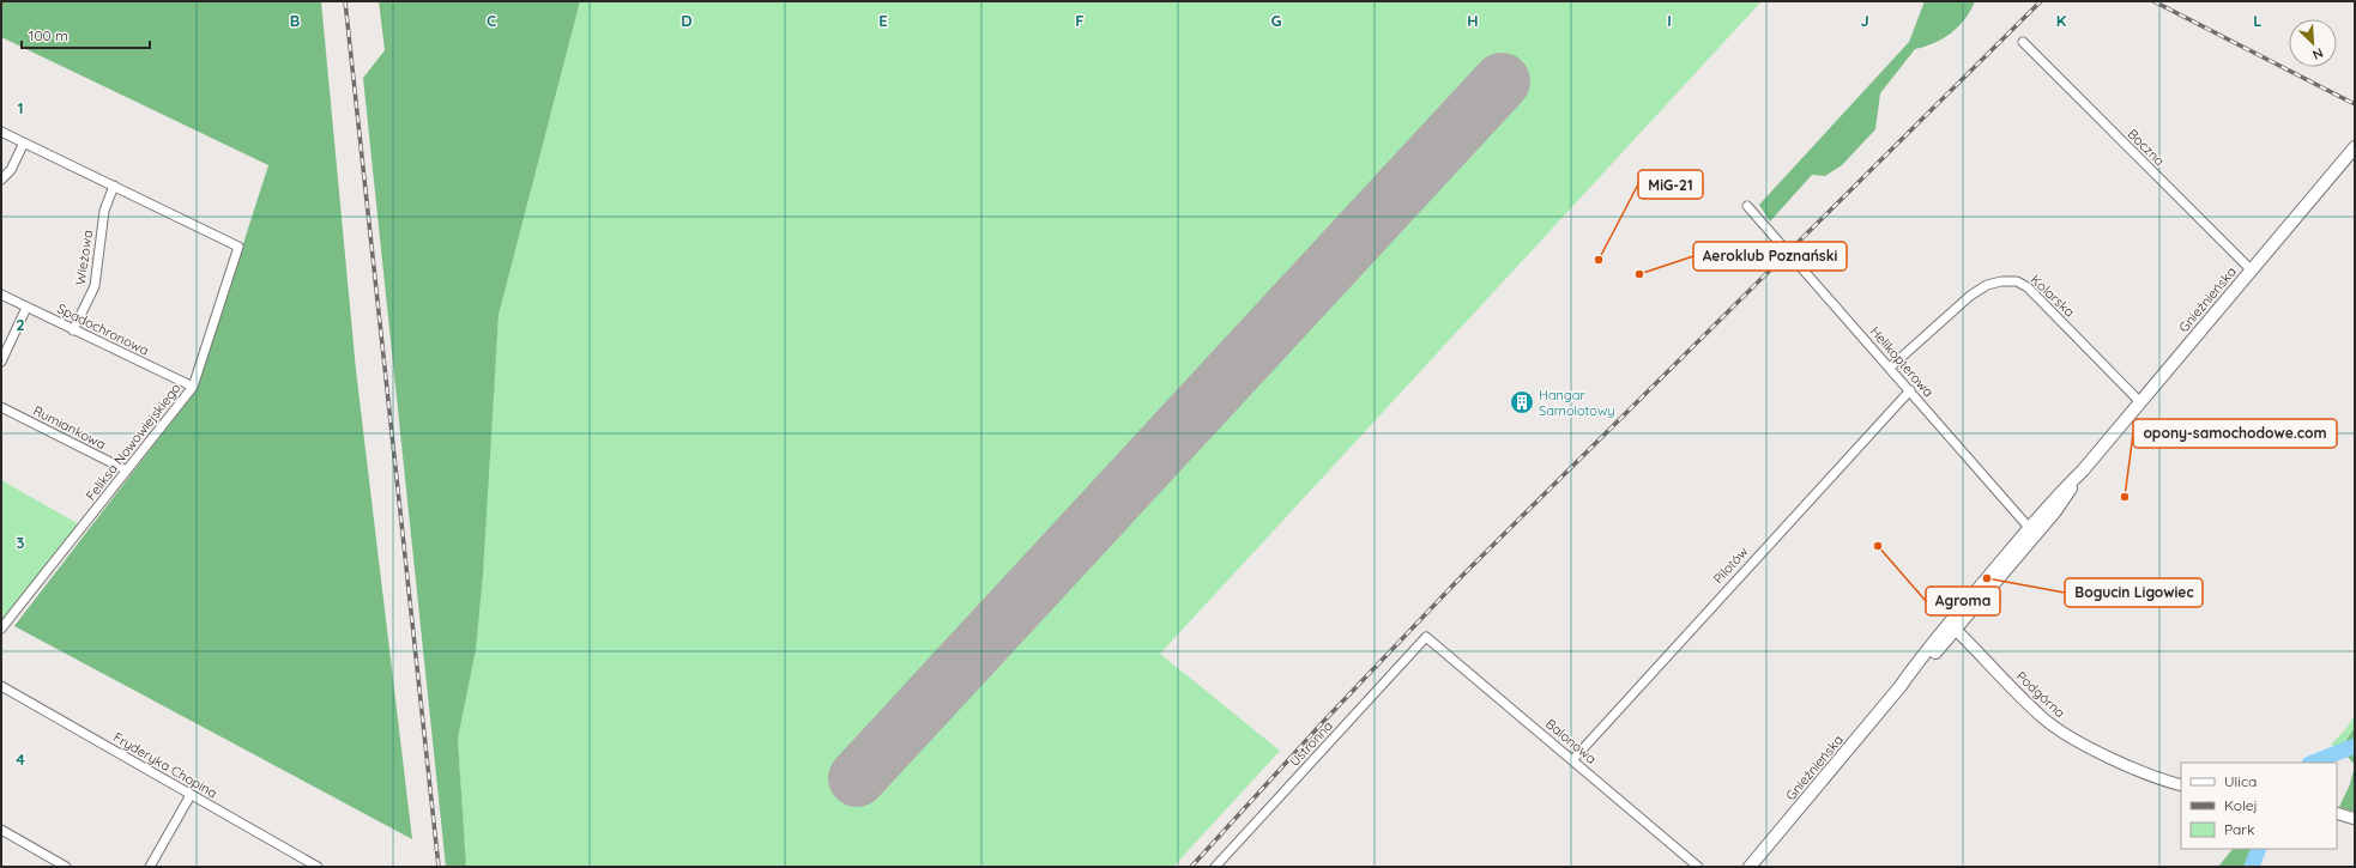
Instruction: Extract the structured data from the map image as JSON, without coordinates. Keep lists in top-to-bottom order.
{
  "streets": {
    "main road": ["Gnieźnieńska"],
    "street": [
      "Boczna",
      "Wieżowa",
      "Kolarska",
      "Spadochronowa",
      "Helikopterowa",
      "Rumiankowa",
      "Feliksa Nowowiejskiego",
      "Pilotów",
      "Podgórna",
      "Balonowa",
      "Ustronna",
      "Fryderyka Chopina"
    ]
  },
  "crossings": [
    ["Boczna", "Gnieźnieńska"],
    ["Wieżowa", "Spadochronowa"],
    ["Wieżowa", "Feliksa Nowowiejskiego"],
    ["Kolarska", "Gnieźnieńska"],
    ["Kolarska", "Helikopterowa"],
    ["Gnieźnieńska", "Helikopterowa"],
    ["Gnieźnieńska", "Podgórna"],
    ["Spadochronowa", "Feliksa Nowowiejskiego"],
    ["Helikopterowa", "Pilotów"],
    ["Rumiankowa", "Feliksa Nowowiejskiego"],
    ["Pilotów", "Balonowa"],
    ["Balonowa", "Ustronna"]
  ],
  "places": {
    "other": [
      "MiG-21",
      "Aeroklub Poznański",
      "opony-samochodowe.com",
      "Agroma",
      "Bogucin Ligowiec"
    ],
    "building": ["Hangar Samolotowy"]
  },
  "legend": ["Ulica", "Kolej", "Park"],
  "scale_bar": "100 m",
  "north": "bottom right",
  "grid": {
    "columns": [
      "B",
      "C",
      "D",
      "E",
      "F",
      "G",
      "H",
      "I",
      "J",
      "K",
      "L"
    ],
    "rows": [
      "1",
      "2",
      "3",
      "4"
    ]
  }
}
